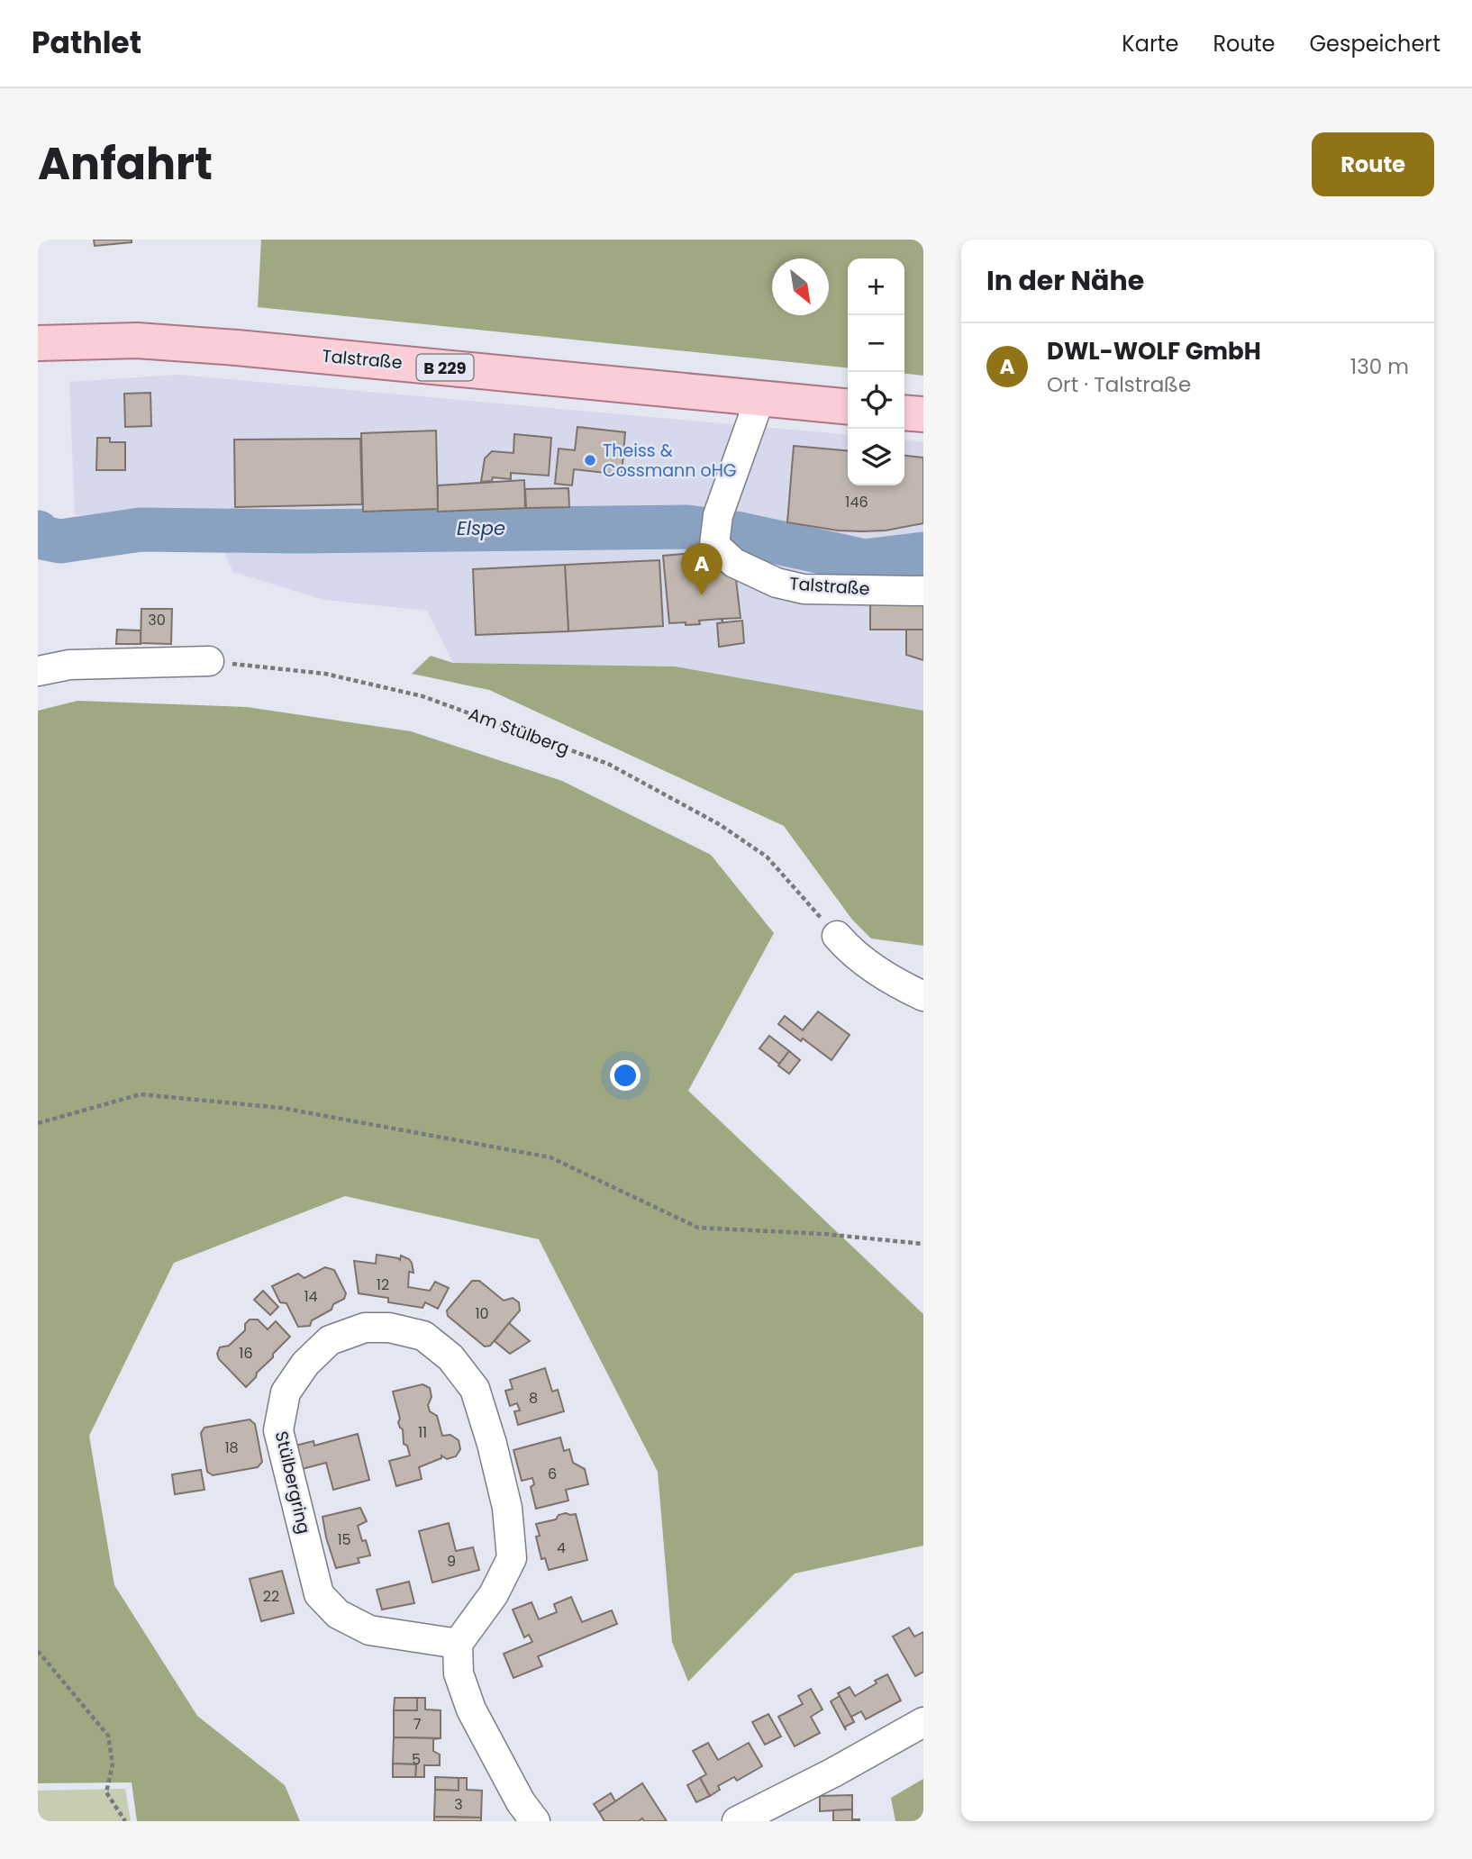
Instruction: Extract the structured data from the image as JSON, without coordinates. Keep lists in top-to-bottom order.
{
  "streets": {
    "main road": ["Talstraße", "B 229"],
    "street": ["Stülbergring"],
    "path": ["Am Stülberg"]
  },
  "water": ["Elspe"],
  "places": ["Theiss & Cossmann oHG"],
  "house_numbers": [
    "146",
    "30",
    "12",
    "14",
    "10",
    "16",
    "8",
    "11",
    "18",
    "6",
    "15",
    "4",
    "9",
    "22",
    "7",
    "5",
    "3"
  ],
  "north": "bottom right",
  "page": {
    "header": "Pathlet",
    "nav": ["Karte", "Route", "Gespeichert"],
    "title": "Anfahrt",
    "buttons": "Route",
    "heading": "In der Nähe",
    "map_buttons": ["+", "−"],
    "list": [
      {
        "mark": "A",
        "name": "DWL-WOLF GmbH",
        "note": "Ort · Talstraße",
        "value": "130 m"
      }
    ],
    "pins": "A"
  }
}
